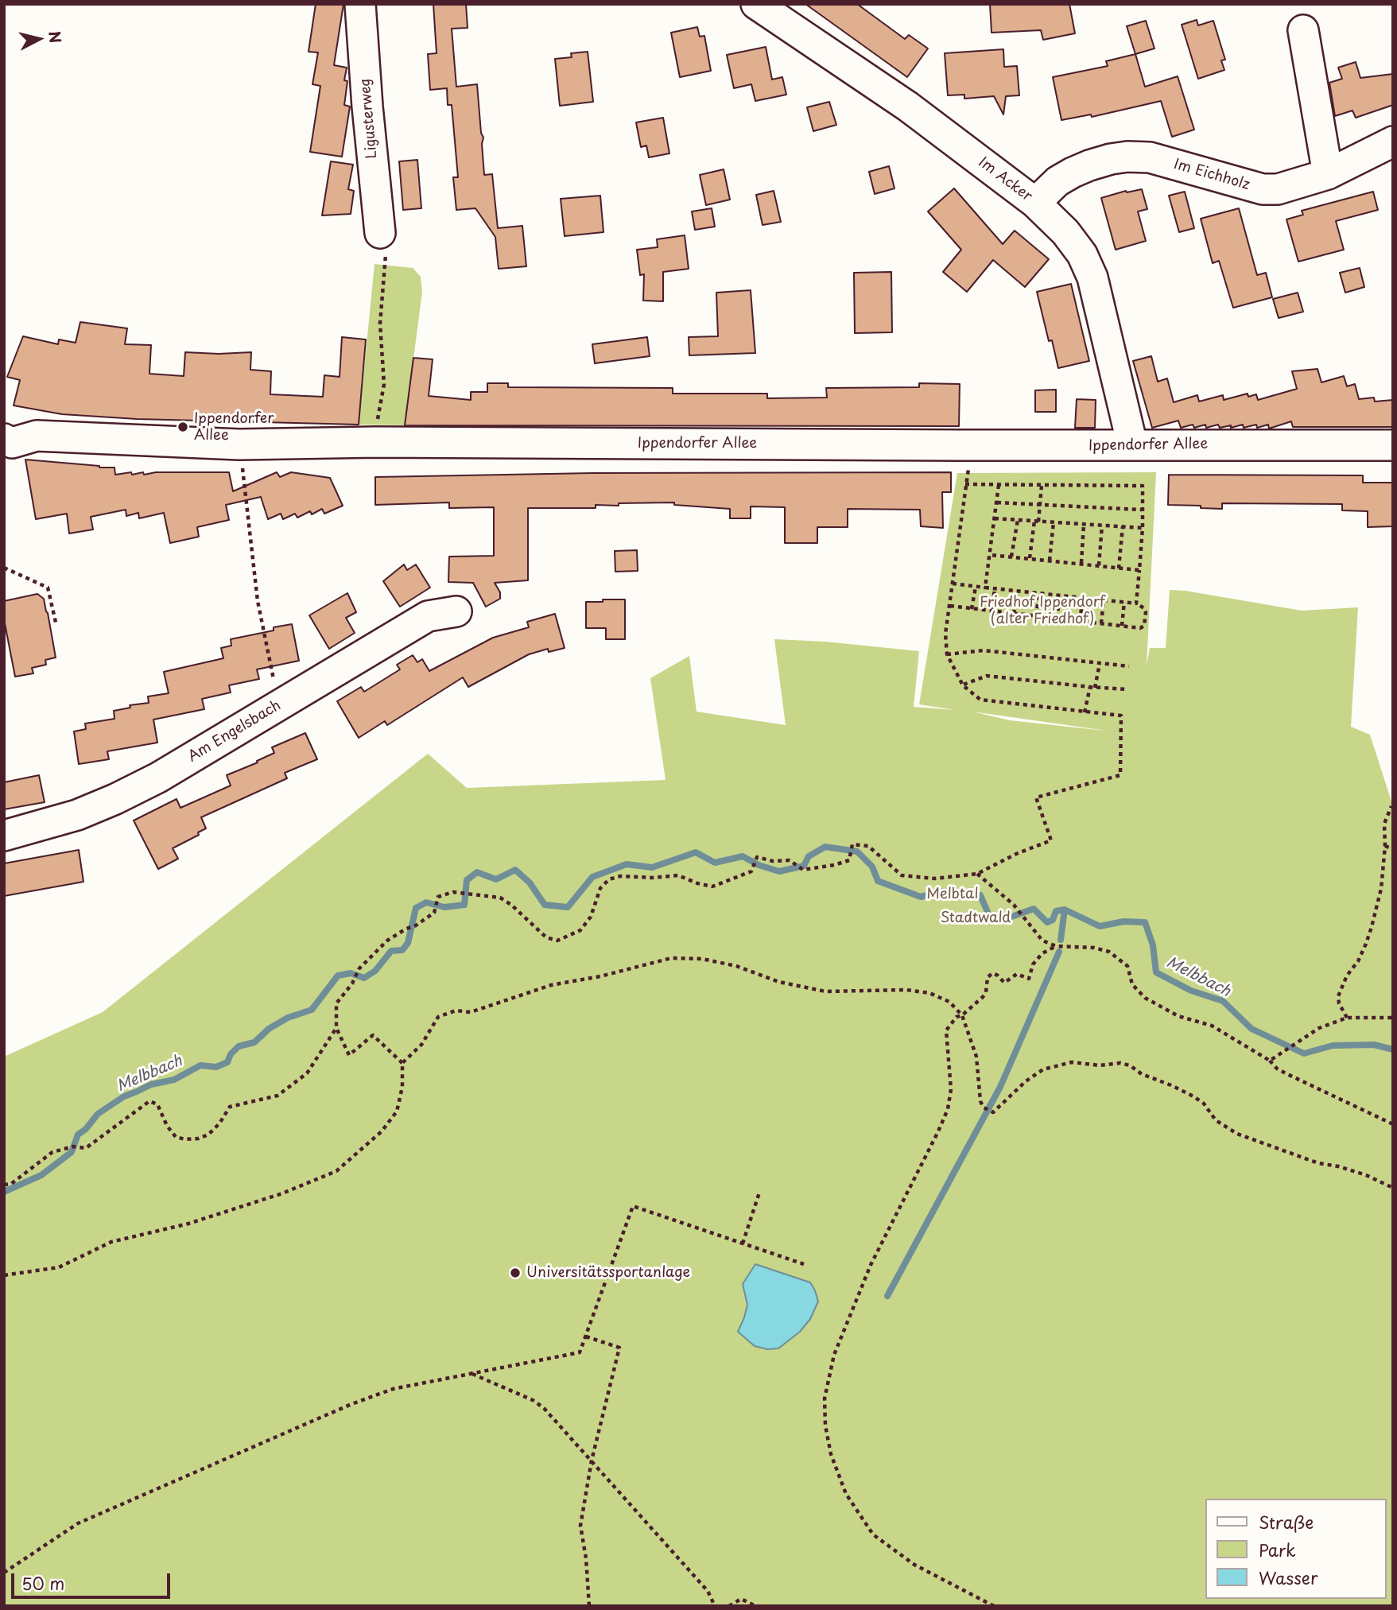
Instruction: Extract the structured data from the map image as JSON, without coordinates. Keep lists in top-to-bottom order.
{
  "streets": {
    "street": [
      "Ligusterweg",
      "Im Eichholz",
      "Im Acker",
      "Ippendorfer Allee",
      "Am Engelsbach"
    ]
  },
  "crossings": [
    ["Im Eichholz", "Im Acker"],
    ["Im Acker", "Ippendorfer Allee"]
  ],
  "water": ["Melbbach"],
  "parks": ["Friedhof Ippendorf (alter Friedhof)", "Melbtal", "Stadtwald"],
  "places": ["Ippendorfer Allee", "Universitätssportanlage"],
  "legend": ["Straße", "Park", "Wasser"],
  "scale_bar": "50 m",
  "north": "right"
}
